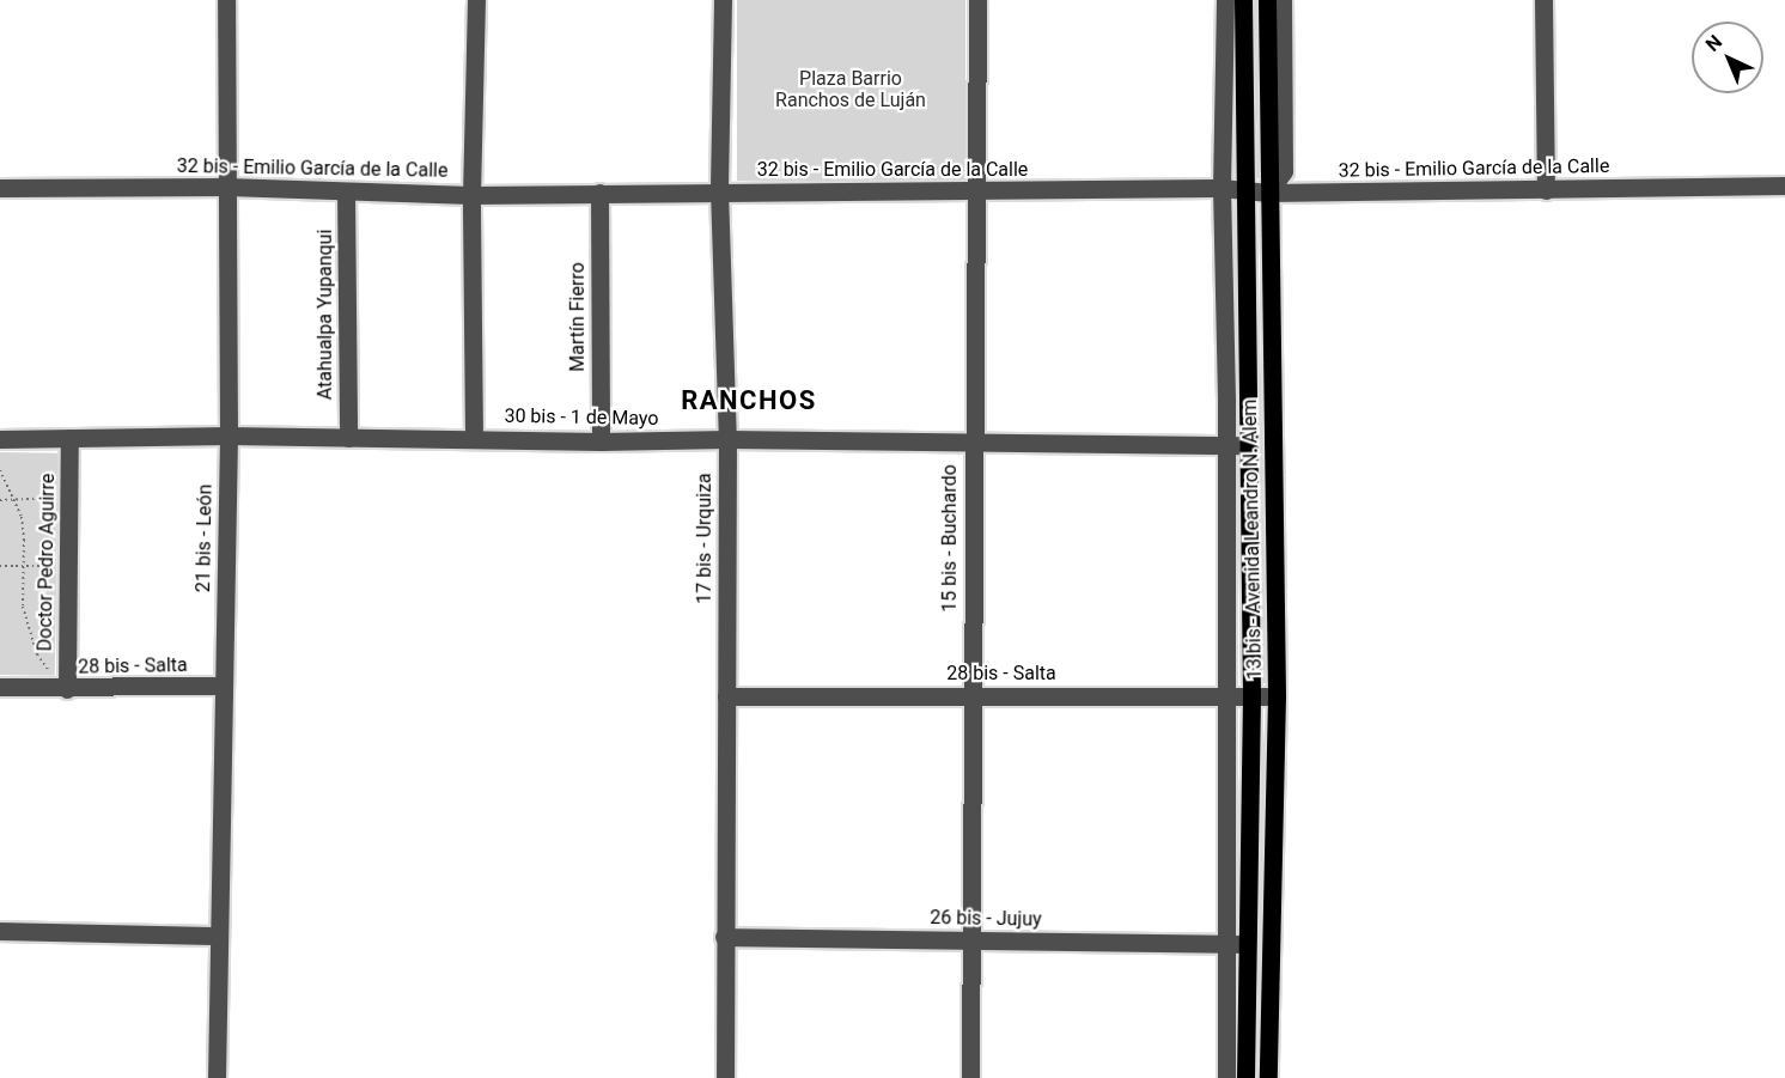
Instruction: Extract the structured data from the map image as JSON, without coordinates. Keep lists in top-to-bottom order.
{
  "streets": {
    "main road": ["13 bis - Avenida Leandro N. Alem"],
    "street": [
      "32 bis - Emilio García de la Calle",
      "Atahualpa Yupanqui",
      "Martín Fierro",
      "30 bis - 1 de Mayo",
      "21 bis - León",
      "17 bis - Urquiza",
      "15 bis - Buchardo",
      "Doctor Pedro Aguirre",
      "28 bis - Salta",
      "26 bis - Jujuy"
    ]
  },
  "crossings": [
    ["32 bis - Emilio García de la Calle", "Atahualpa Yupanqui"],
    ["32 bis - Emilio García de la Calle", "Martín Fierro"],
    ["32 bis - Emilio García de la Calle", "21 bis - León"],
    ["32 bis - Emilio García de la Calle", "17 bis - Urquiza"],
    ["32 bis - Emilio García de la Calle", "15 bis - Buchardo"],
    ["32 bis - Emilio García de la Calle", "13 bis - Avenida Leandro N. Alem"],
    ["Atahualpa Yupanqui", "30 bis - 1 de Mayo"],
    ["Martín Fierro", "30 bis - 1 de Mayo"],
    ["30 bis - 1 de Mayo", "21 bis - León"],
    ["30 bis - 1 de Mayo", "17 bis - Urquiza"],
    ["30 bis - 1 de Mayo", "15 bis - Buchardo"],
    ["30 bis - 1 de Mayo", "13 bis - Avenida Leandro N. Alem"],
    ["30 bis - 1 de Mayo", "Doctor Pedro Aguirre"],
    ["21 bis - León", "28 bis - Salta"],
    ["17 bis - Urquiza", "28 bis - Salta"],
    ["17 bis - Urquiza", "26 bis - Jujuy"],
    ["15 bis - Buchardo", "28 bis - Salta"],
    ["15 bis - Buchardo", "26 bis - Jujuy"],
    ["13 bis - Avenida Leandro N. Alem", "28 bis - Salta"],
    ["13 bis - Avenida Leandro N. Alem", "26 bis - Jujuy"],
    ["Doctor Pedro Aguirre", "28 bis - Salta"]
  ],
  "districts": ["RANCHOS"],
  "parks": ["Plaza Barrio Ranchos de Luján"],
  "north": "top left"
}
